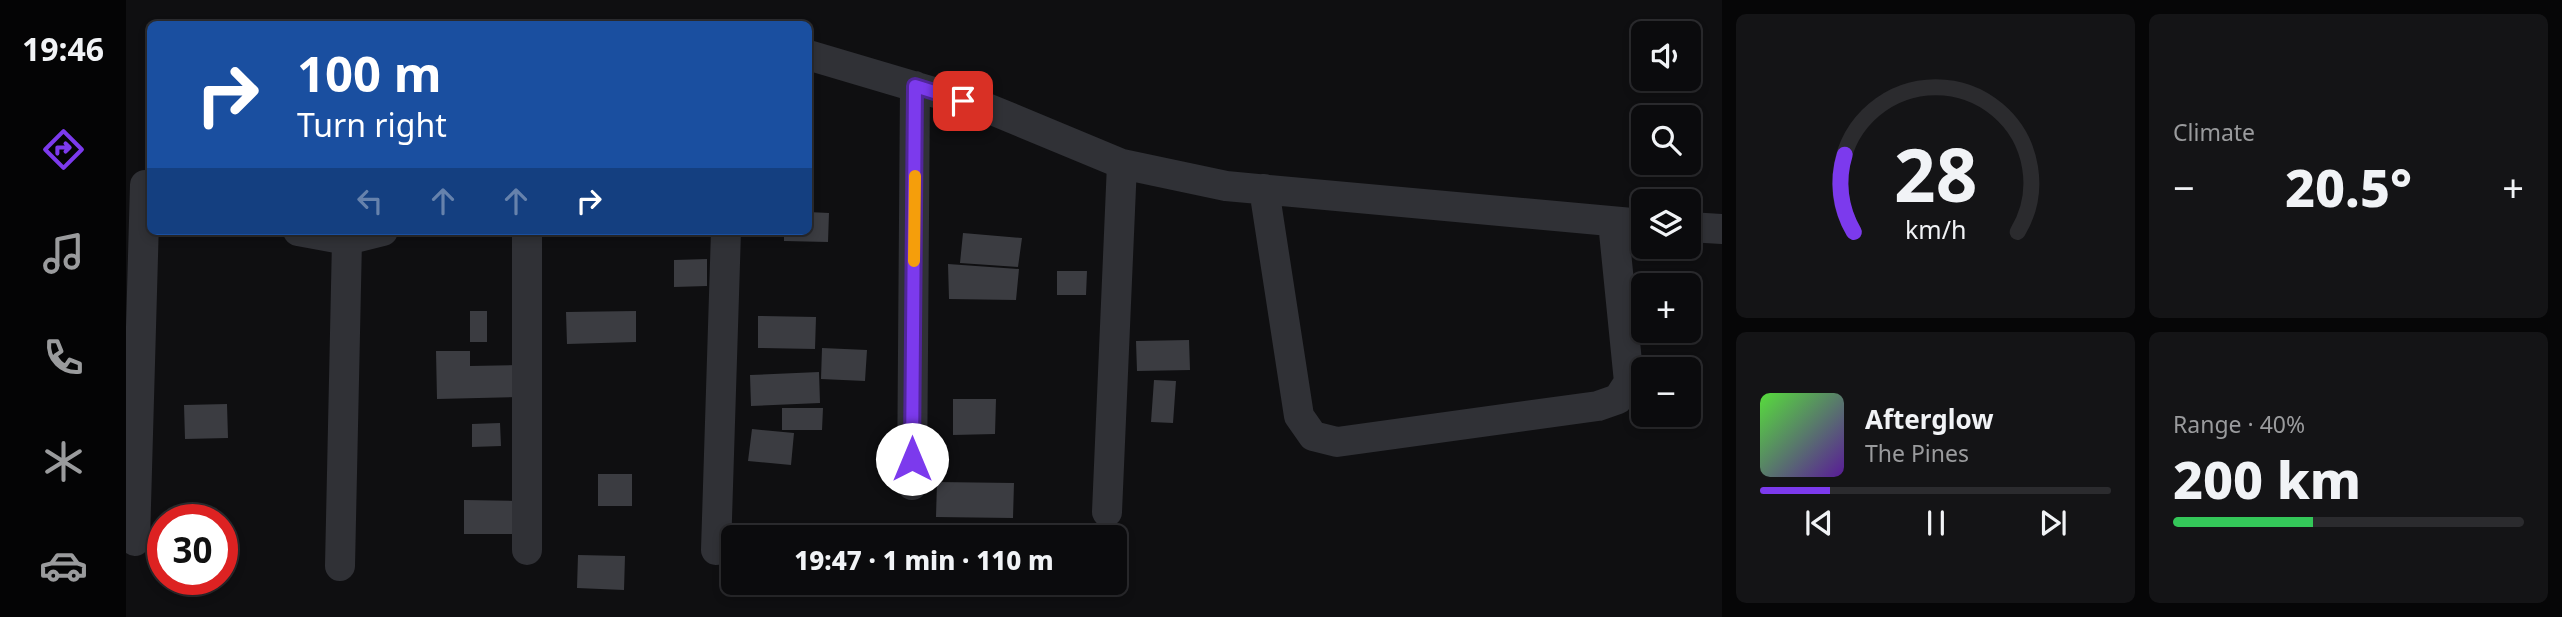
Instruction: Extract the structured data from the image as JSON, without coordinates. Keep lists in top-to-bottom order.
{
  "page": {
    "tabs": "19:46",
    "tile": [
      "Climate",
      ["Range · 40%", "200 km"]
    ],
    "map_buttons": ["+", "−"],
    "turn": ["100 m", "Turn right"],
    "heat": ["−", "20.5°", "+"],
    "song": ["Afterglow", "The Pines"],
    "limit": "30",
    "trip": "19:47 · 1 min · 110 m",
    "gauge": ["28", "km/h"]
  }
}
